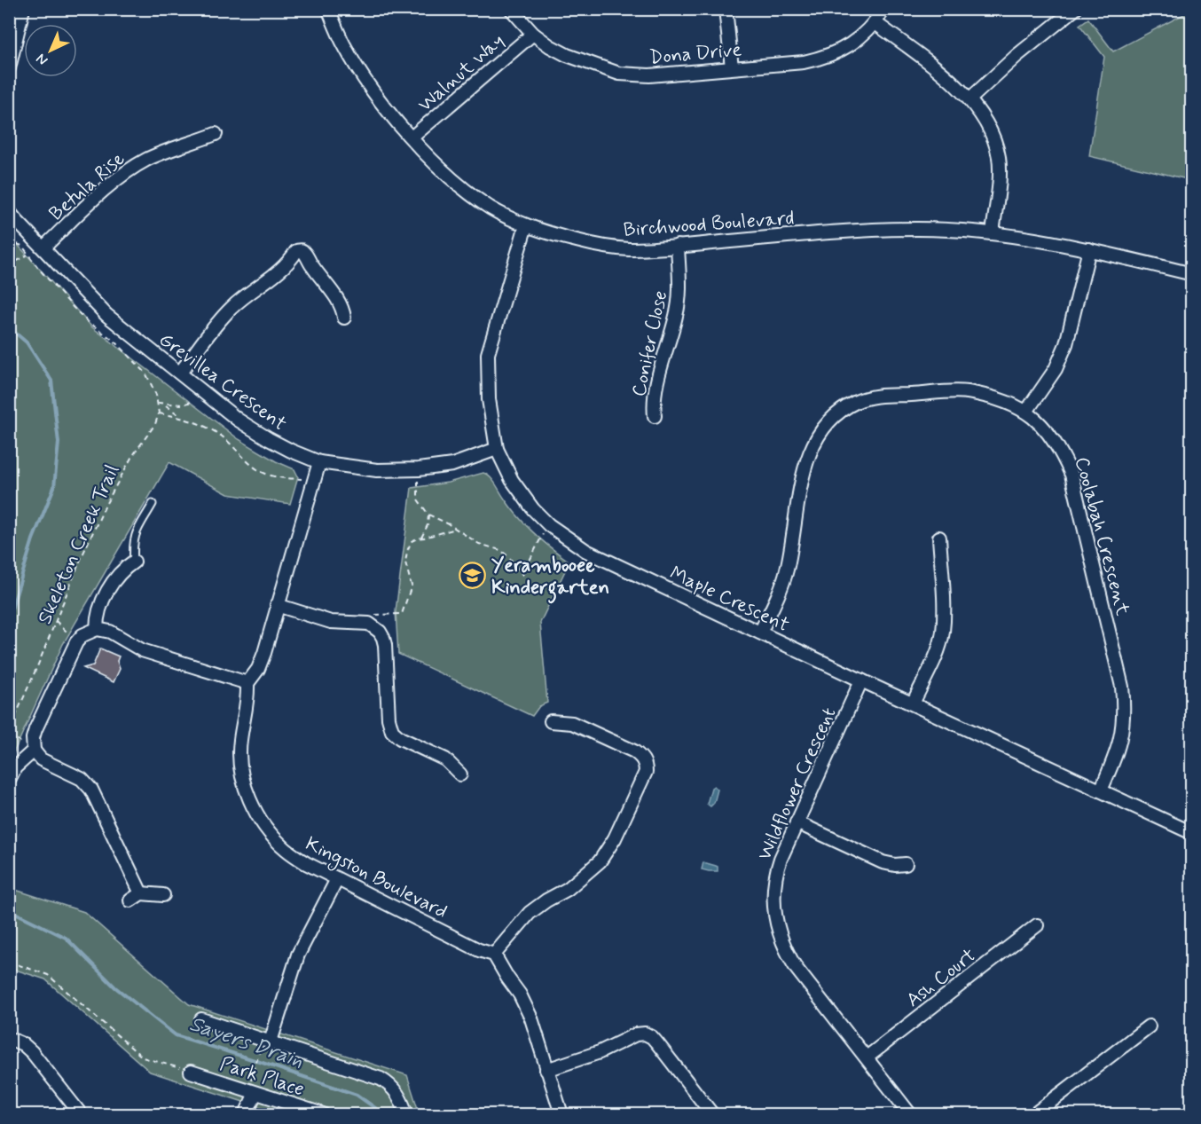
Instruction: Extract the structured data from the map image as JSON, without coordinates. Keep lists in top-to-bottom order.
{
  "streets": {
    "street": [
      "Dona Drive",
      "Walnut Way",
      "Betula Rise",
      "Birchwood Boulevard",
      "Conifer Close",
      "Grevillea Crescent",
      "Coolabah Crescent",
      "Maple Crescent",
      "Wildflower Crescent",
      "Kingston Boulevard",
      "Ash Court",
      "Park Place"
    ],
    "path": ["Skeleton Creek Trail"]
  },
  "crossings": [
    ["Dona Drive", "Walnut Way"],
    ["Walnut Way", "Birchwood Boulevard"],
    ["Betula Rise", "Grevillea Crescent"],
    ["Birchwood Boulevard", "Conifer Close"],
    ["Birchwood Boulevard", "Maple Crescent"],
    ["Grevillea Crescent", "Maple Crescent"],
    ["Grevillea Crescent", "Kingston Boulevard"],
    ["Coolabah Crescent", "Maple Crescent"],
    ["Maple Crescent", "Wildflower Crescent"],
    ["Wildflower Crescent", "Ash Court"]
  ],
  "water": ["Sayers Drain"],
  "places": {
    "school or university": ["Yerambooee Kindergarten"]
  },
  "north": "bottom left"
}
